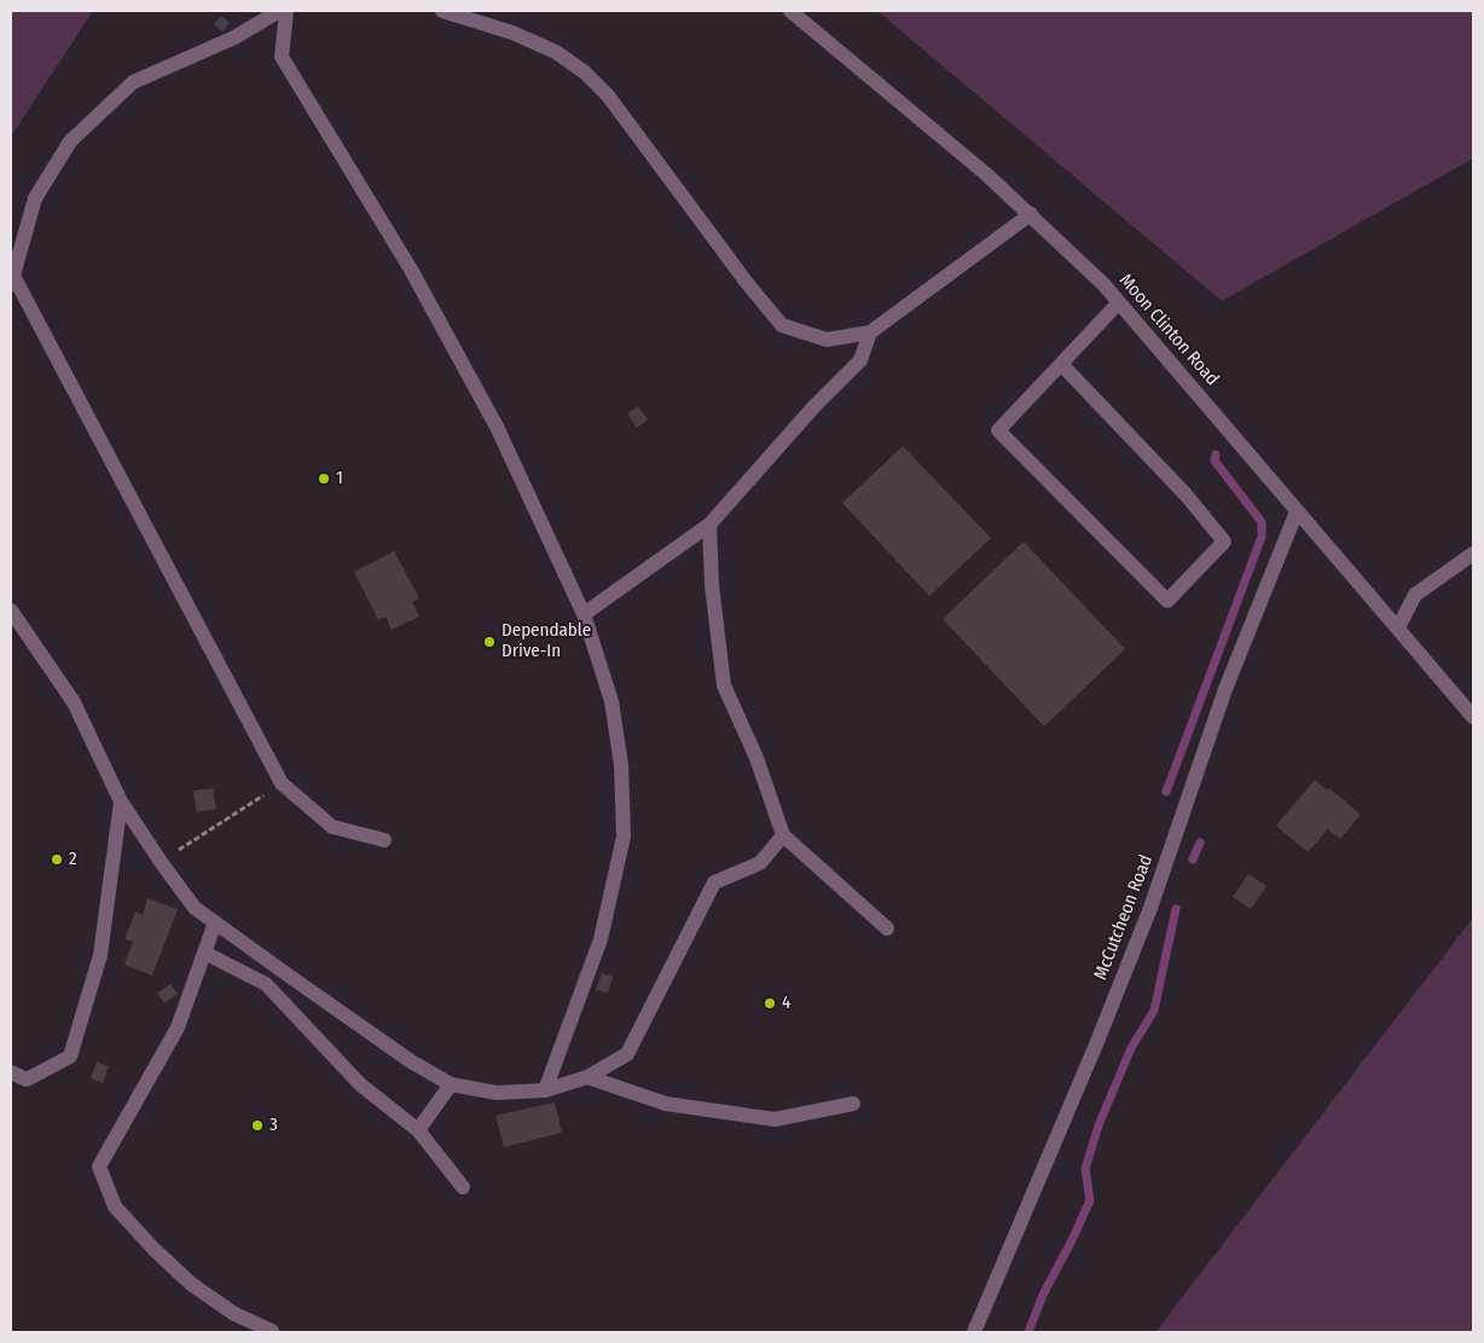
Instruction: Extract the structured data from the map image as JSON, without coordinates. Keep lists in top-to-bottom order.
{
  "streets": {
    "street": ["Moon Clinton Road", "McCutcheon Road"]
  },
  "crossings": [
    ["Moon Clinton Road", "McCutcheon Road"]
  ],
  "places": [
    "1",
    "Dependable Drive-In",
    "2",
    "4",
    "3"
  ]
}
